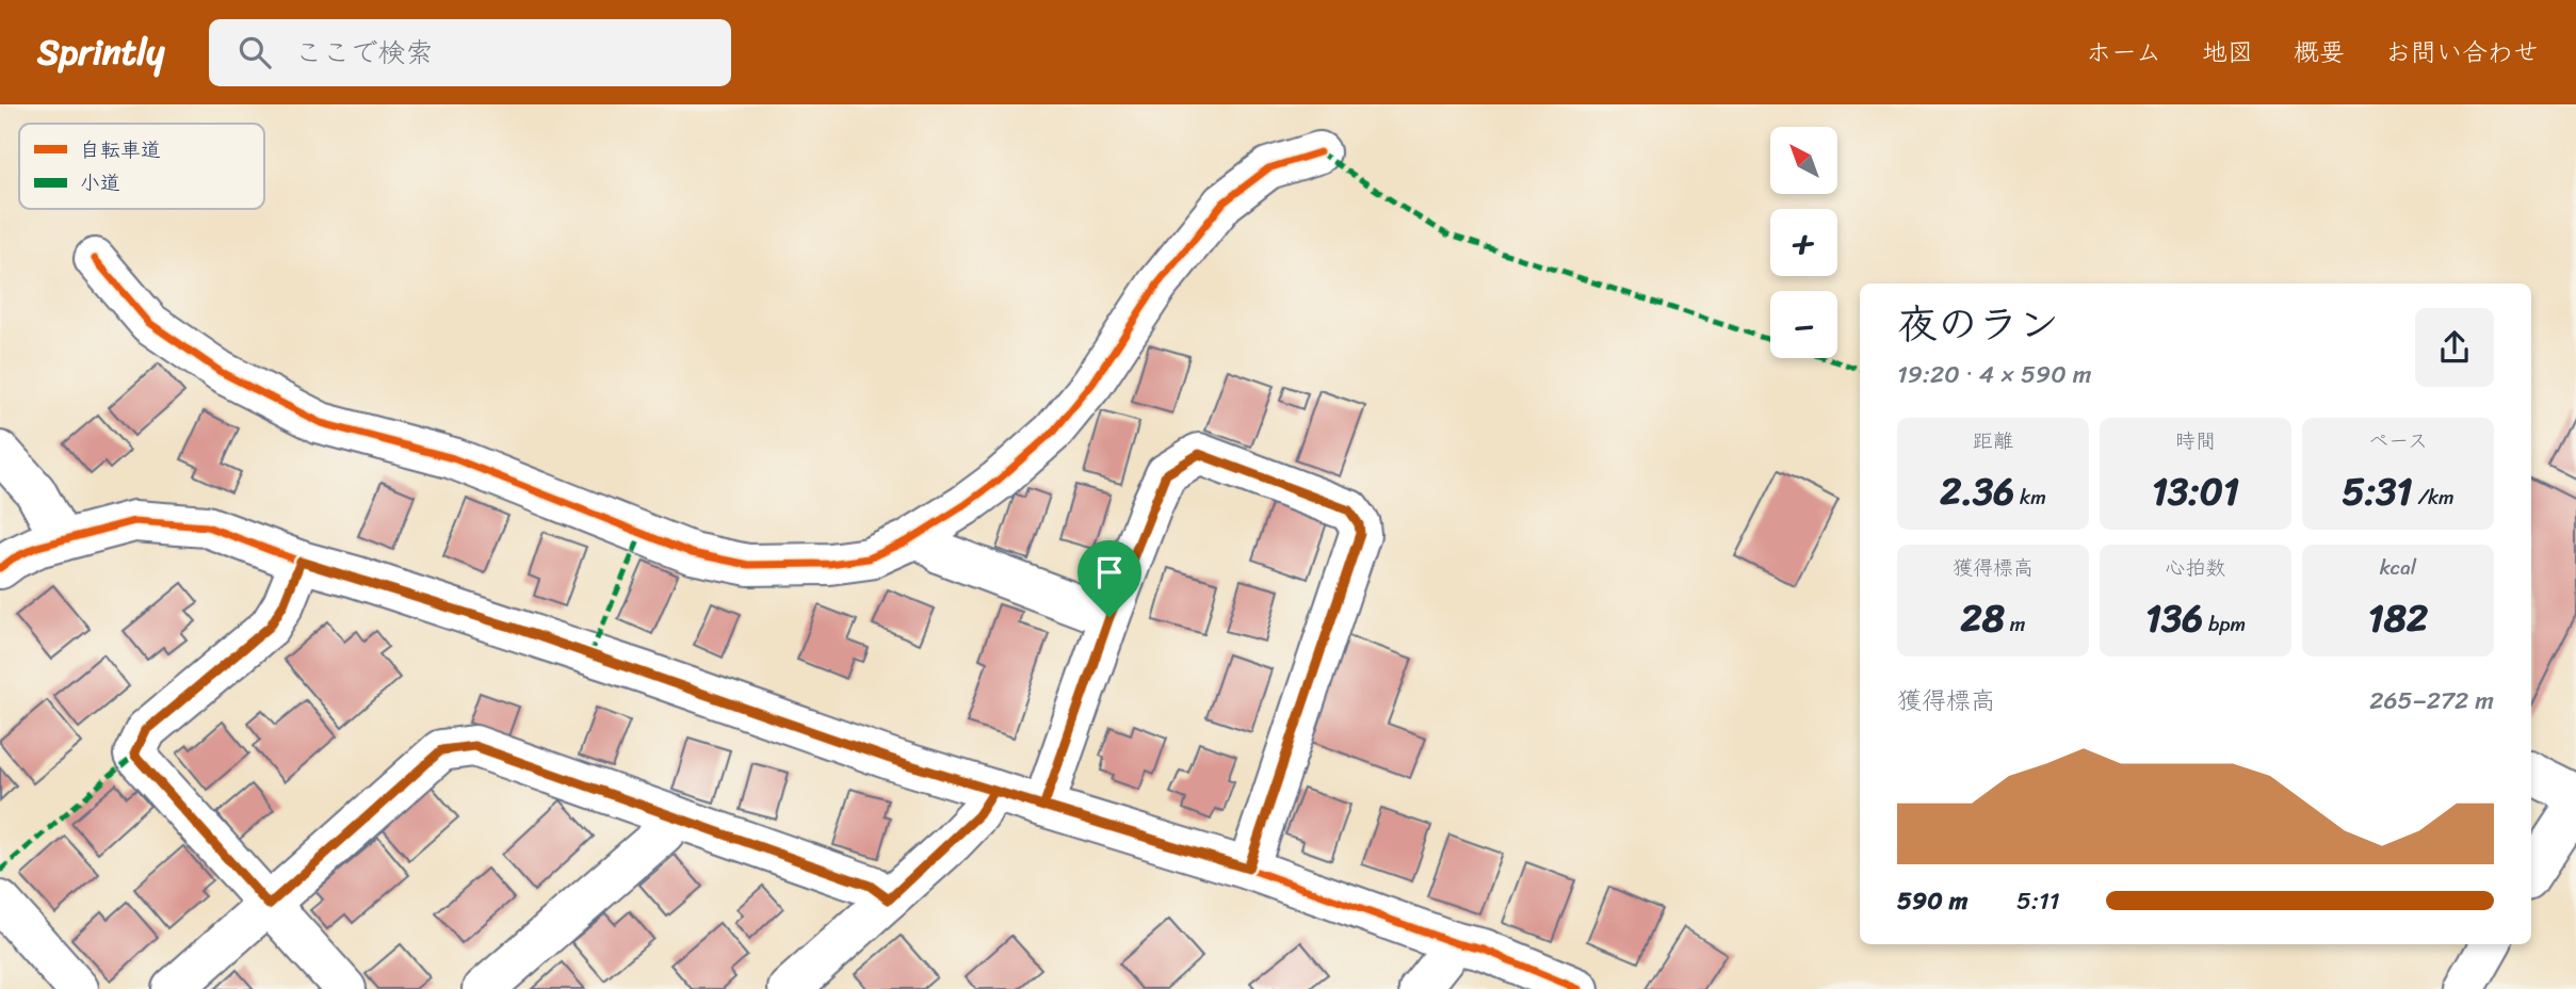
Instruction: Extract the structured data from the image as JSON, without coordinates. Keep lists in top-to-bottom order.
{
  "legend": ["自転車道", "小道"],
  "north": "top left",
  "page": {
    "header": "Sprintly",
    "search": "ここで検索",
    "nav": [
      "ホーム",
      "地図",
      "概要",
      "お問い合わせ"
    ],
    "map_buttons": ["+", "−"],
    "heading": ["夜のラン", "19:20 · 4 × 590 m"],
    "stats": [
      ["距離", "2.36 km"],
      ["時間", "13:01"],
      ["ペース", "5:31 /km"],
      ["獲得標高", "28 m"],
      ["心拍数", "136 bpm"],
      ["kcal", "182"]
    ],
    "chart": ["獲得標高", "265–272 m"],
    "list": [
      {
        "name": "590 m",
        "note": "5:11"
      }
    ]
  }
}
